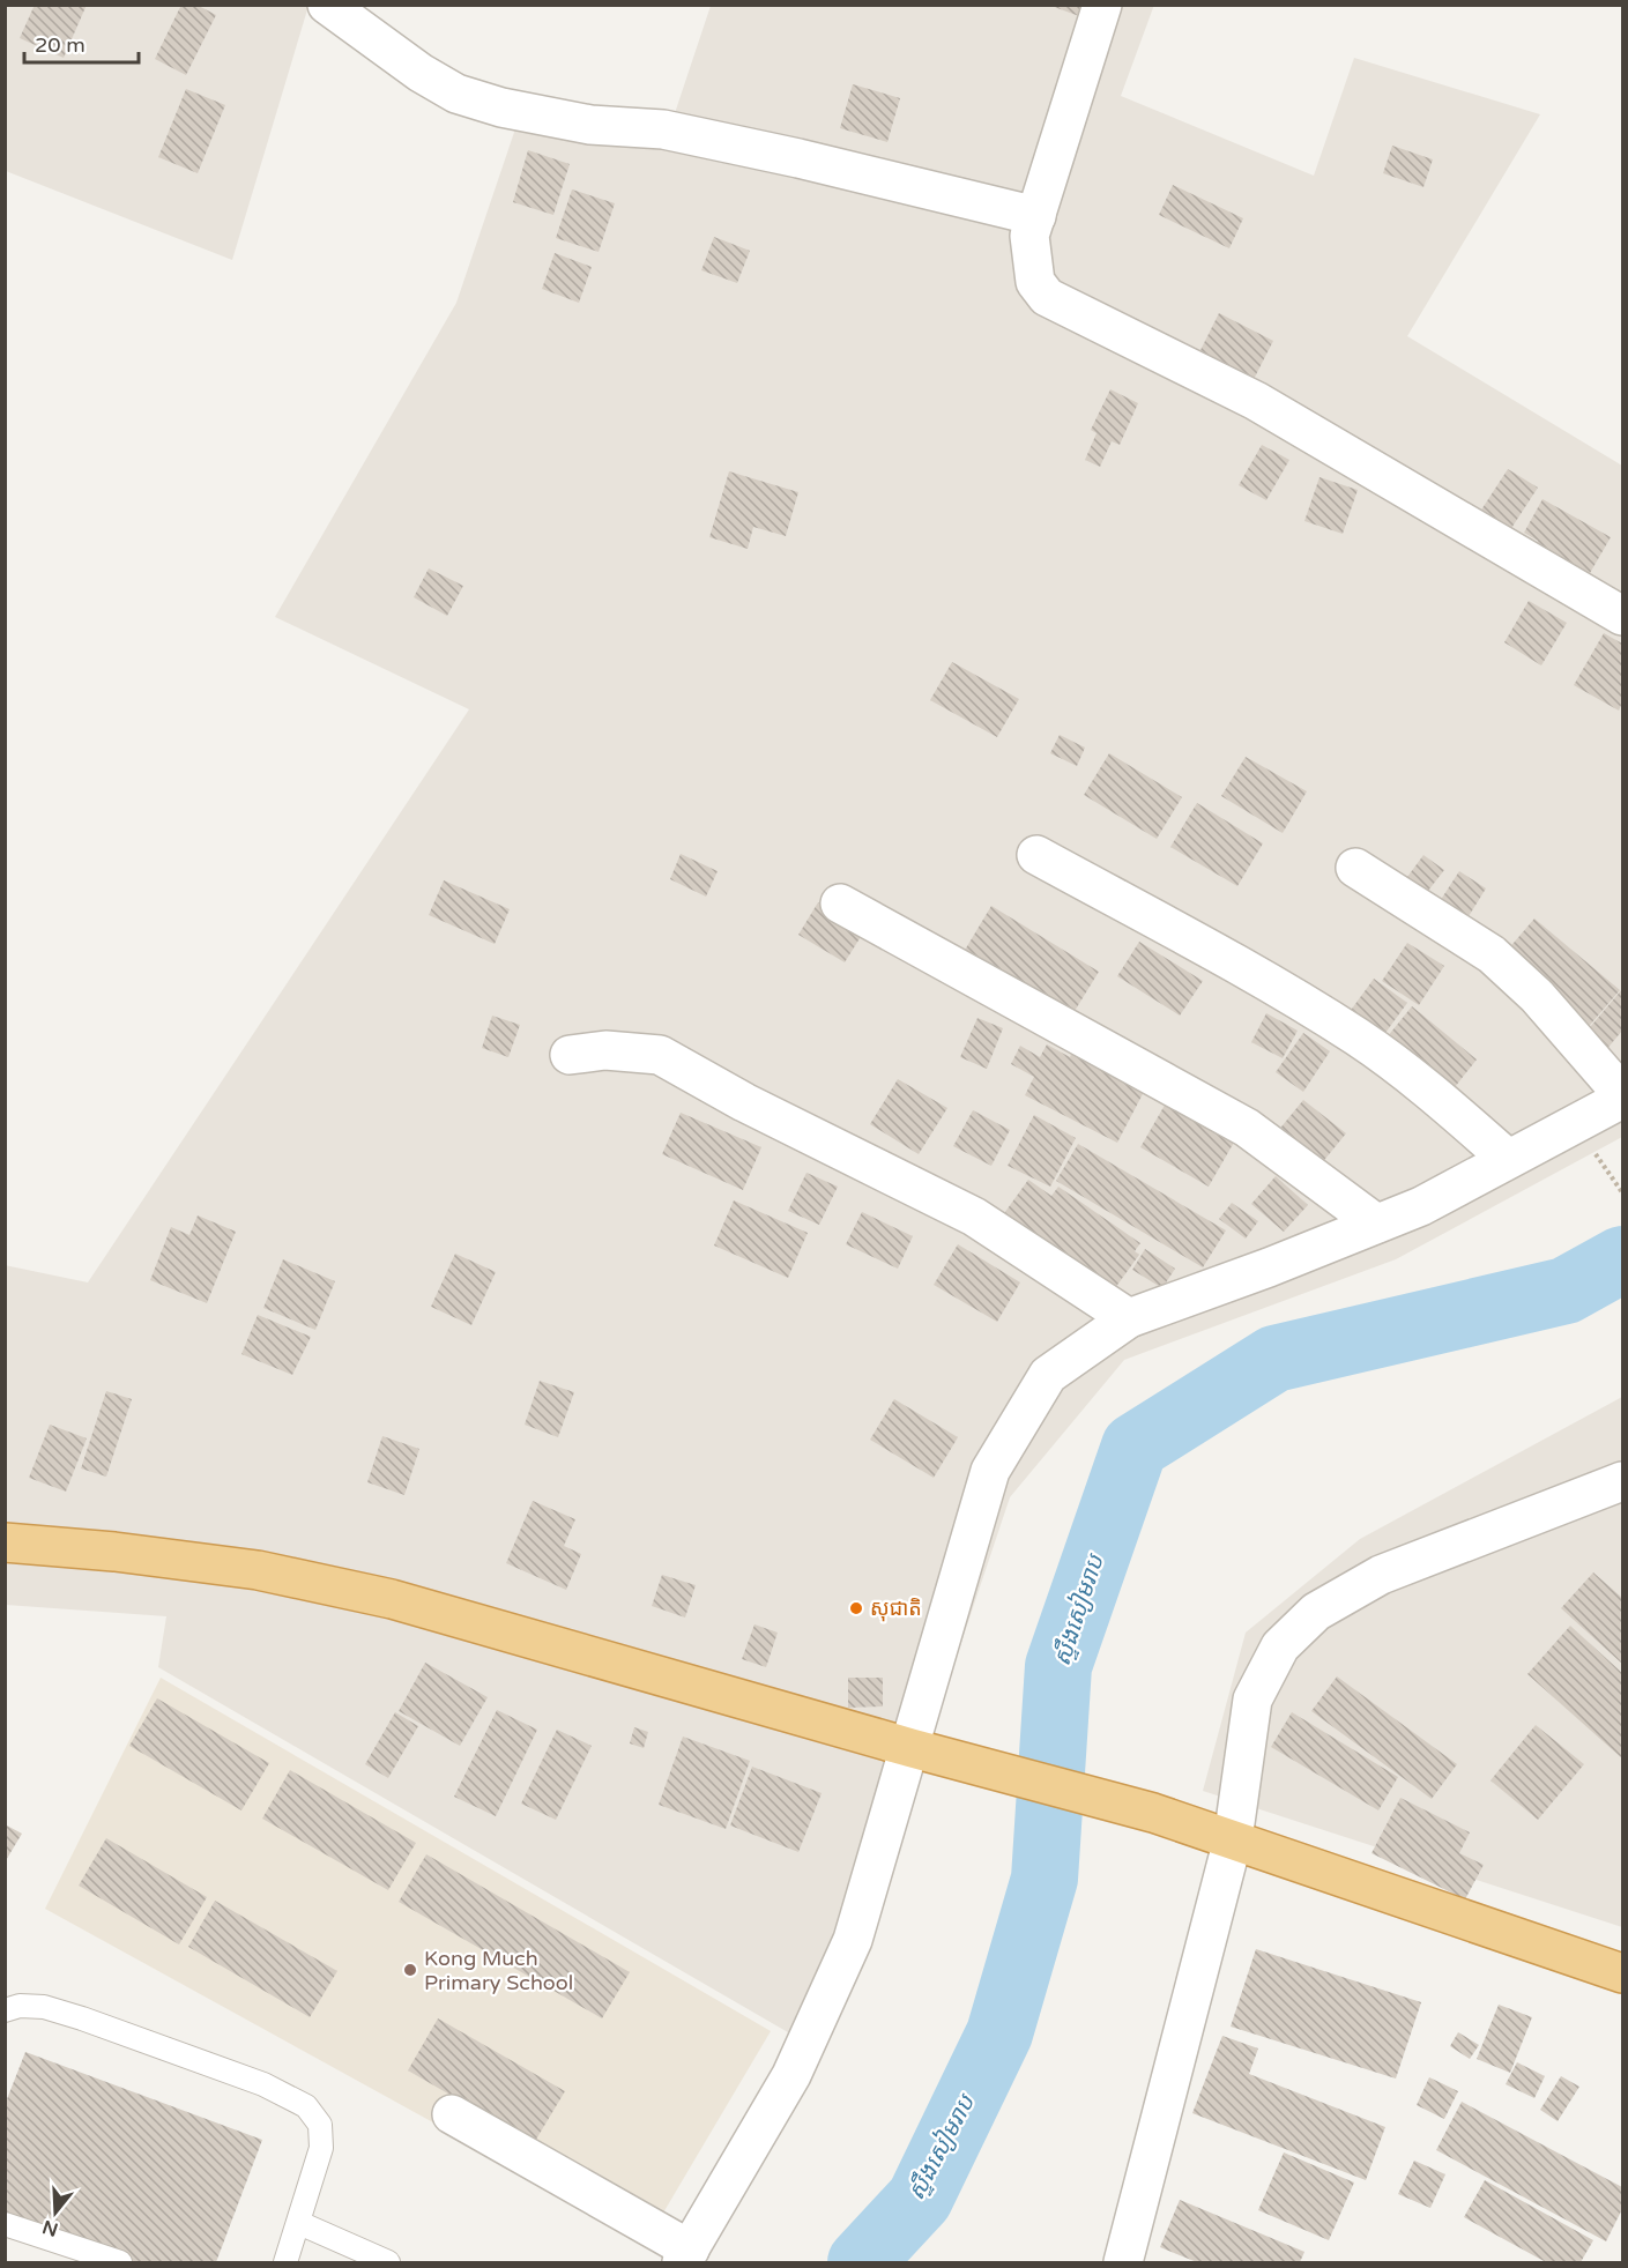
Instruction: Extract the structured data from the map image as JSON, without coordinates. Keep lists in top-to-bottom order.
{
  "water": ["ស្ទឹងសៀមរាប"],
  "places": ["សុជាតិ", "Kong Much Primary School"],
  "scale_bar": "20 m",
  "north": "bottom"
}
